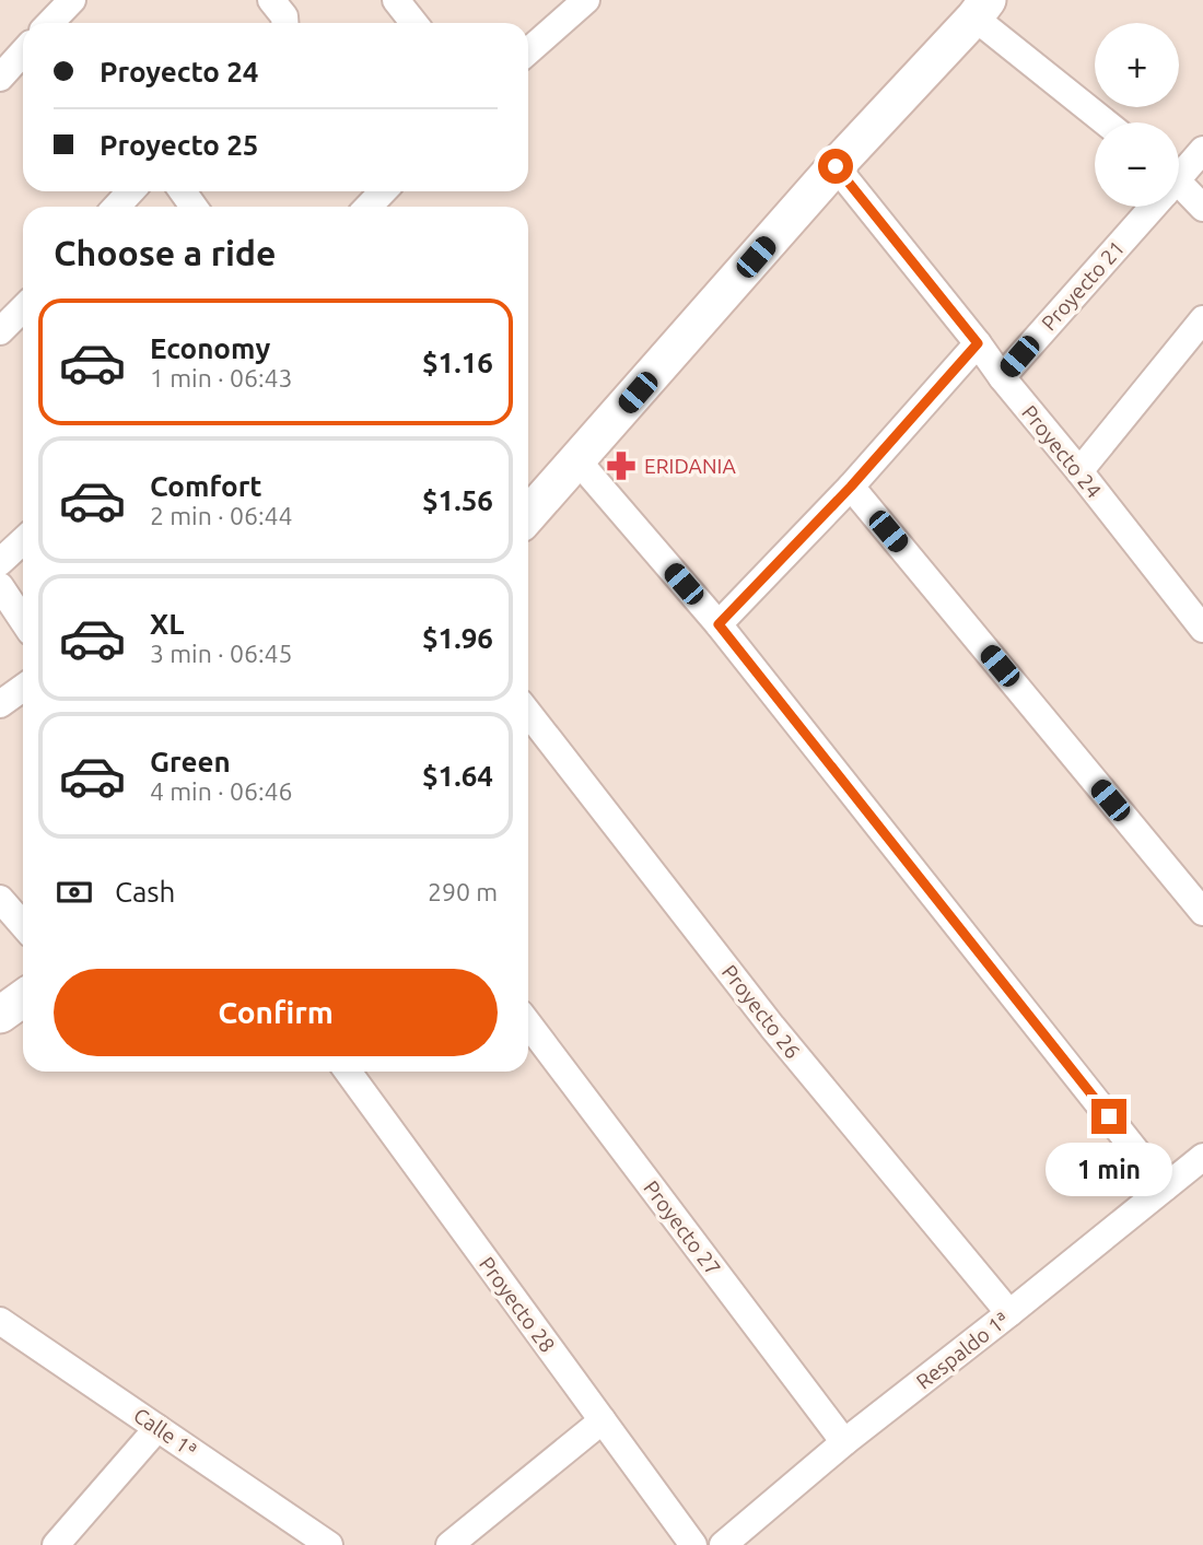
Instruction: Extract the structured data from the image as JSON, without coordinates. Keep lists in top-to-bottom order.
{
  "streets": {
    "street": [
      "Proyecto 21",
      "Proyecto 24",
      "Proyecto 26",
      "Proyecto 27",
      "Proyecto 28",
      "Respaldo 1ª",
      "Calle 1ª"
    ]
  },
  "crossings": [
    ["Proyecto 21", "Proyecto 24"],
    ["Proyecto 26", "Respaldo 1ª"],
    ["Proyecto 27", "Respaldo 1ª"]
  ],
  "places": {
    "pharmacy": ["ERIDANIA"]
  },
  "page": {
    "map_buttons": ["+", "−"],
    "banner": ["Proyecto 24", "Proyecto 25"],
    "heading": "Choose a ride",
    "list": [
      {
        "name": "Economy",
        "note": "1 min · 06:43",
        "value": "$1.16"
      },
      {
        "name": "Comfort",
        "note": "2 min · 06:44",
        "value": "$1.56"
      },
      {
        "name": "XL",
        "note": "3 min · 06:45",
        "value": "$1.96"
      },
      {
        "name": "Green",
        "note": "4 min · 06:46",
        "value": "$1.64"
      }
    ],
    "pay": ["Cash", "290 m"],
    "buttons": "Confirm",
    "bubble": "1 min"
  }
}
